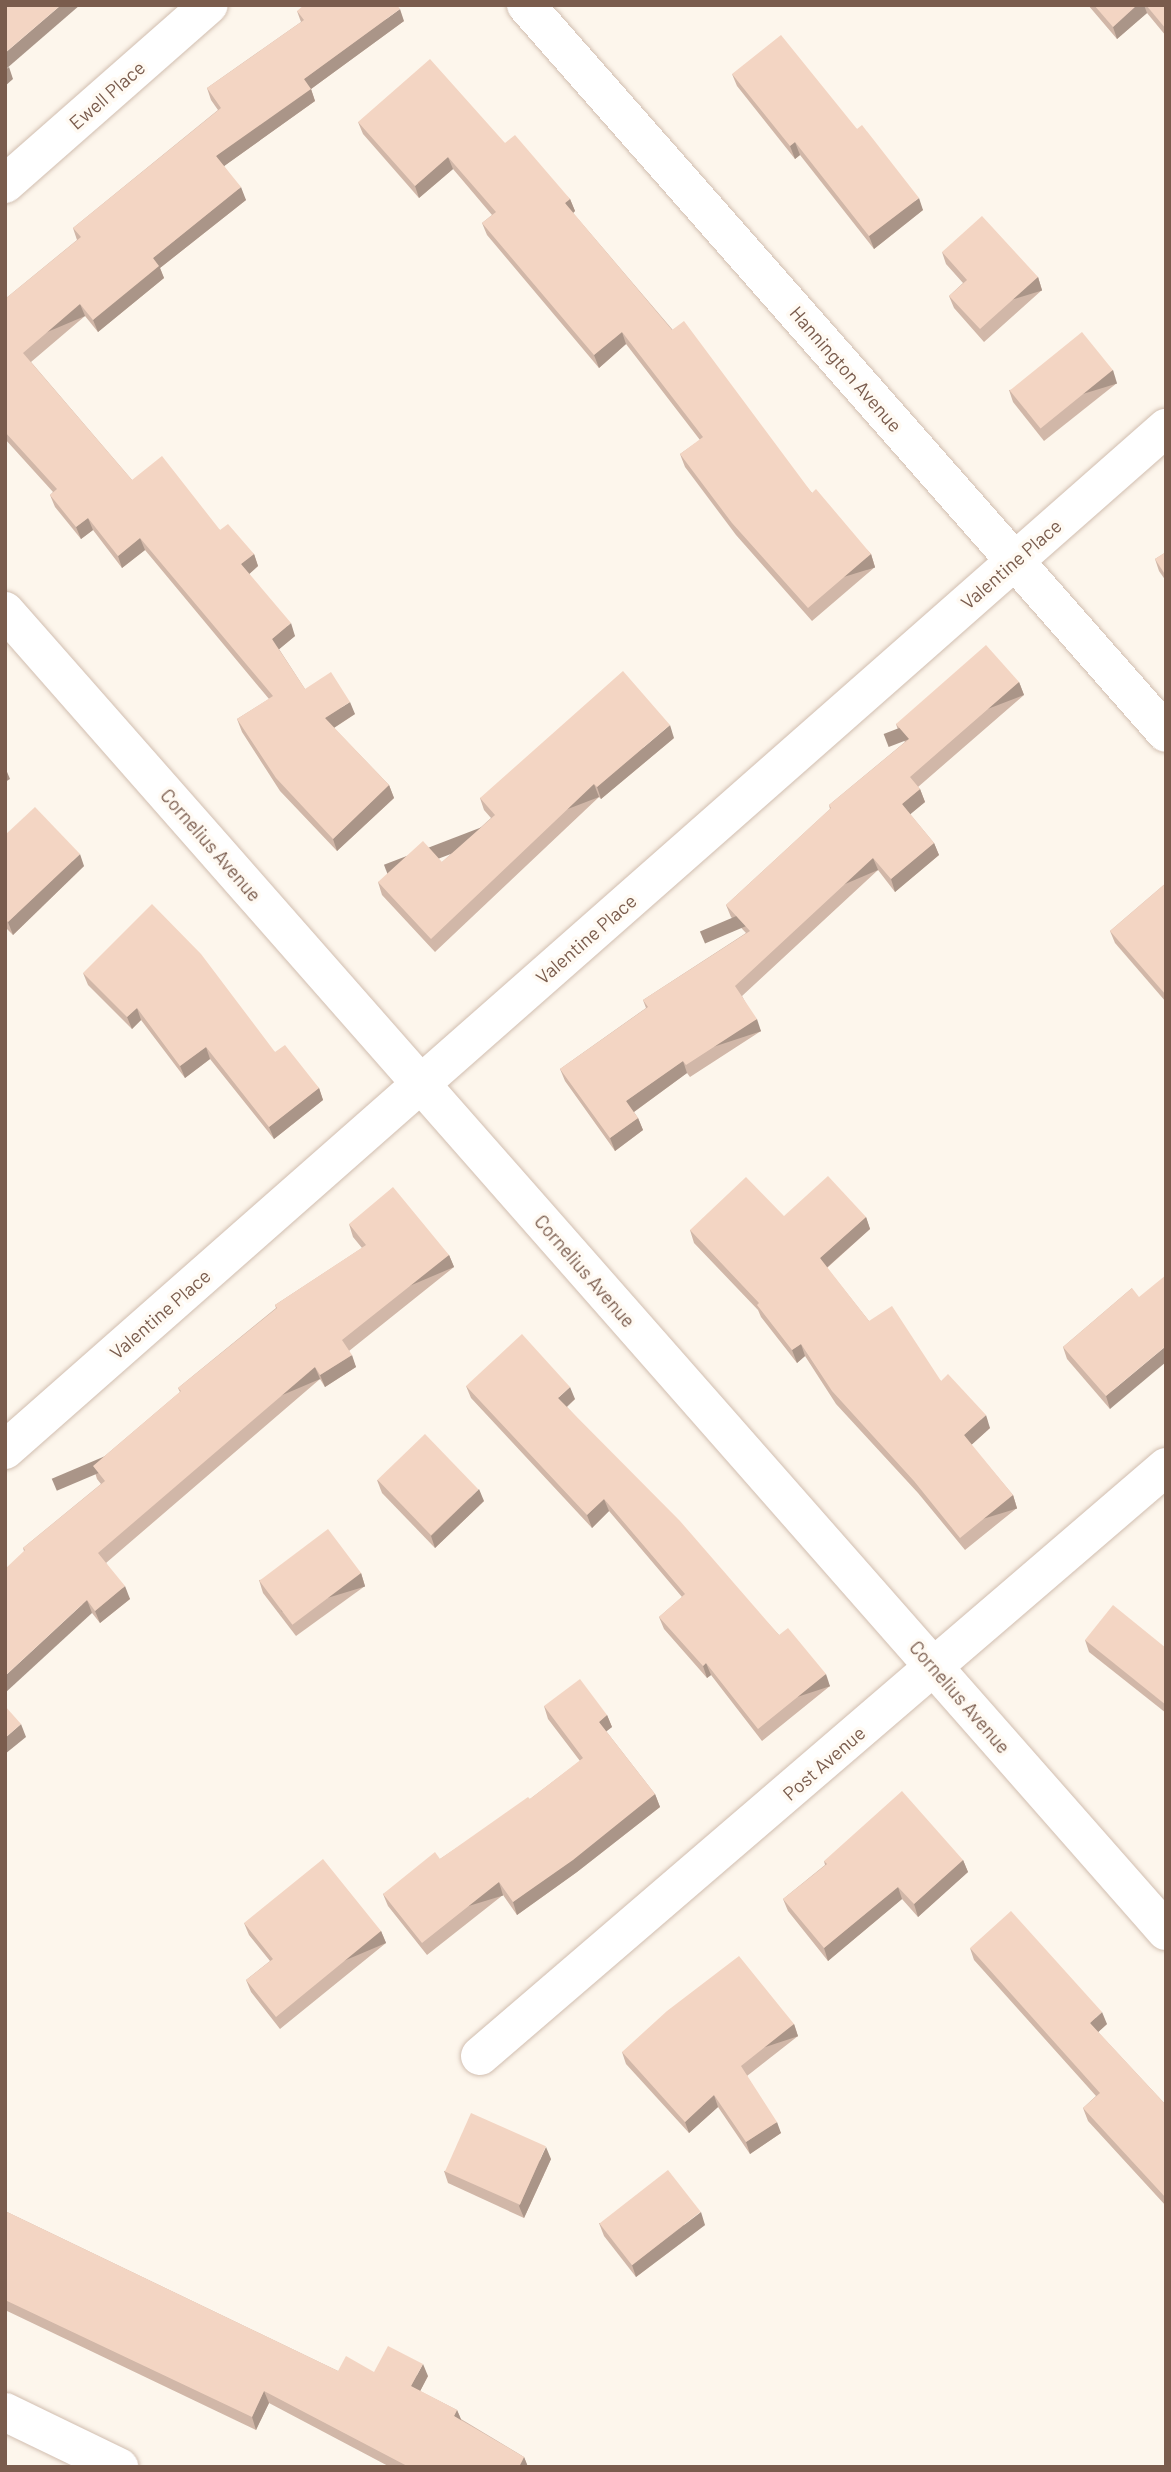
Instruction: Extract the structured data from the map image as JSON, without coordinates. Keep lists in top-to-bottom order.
{
  "streets": {
    "street": [
      "Ewell Place",
      "Hannington Avenue",
      "Valentine Place",
      "Cornelius Avenue",
      "Post Avenue"
    ]
  },
  "crossings": [
    ["Hannington Avenue", "Valentine Place"],
    ["Valentine Place", "Cornelius Avenue"],
    ["Cornelius Avenue", "Post Avenue"]
  ]
}
